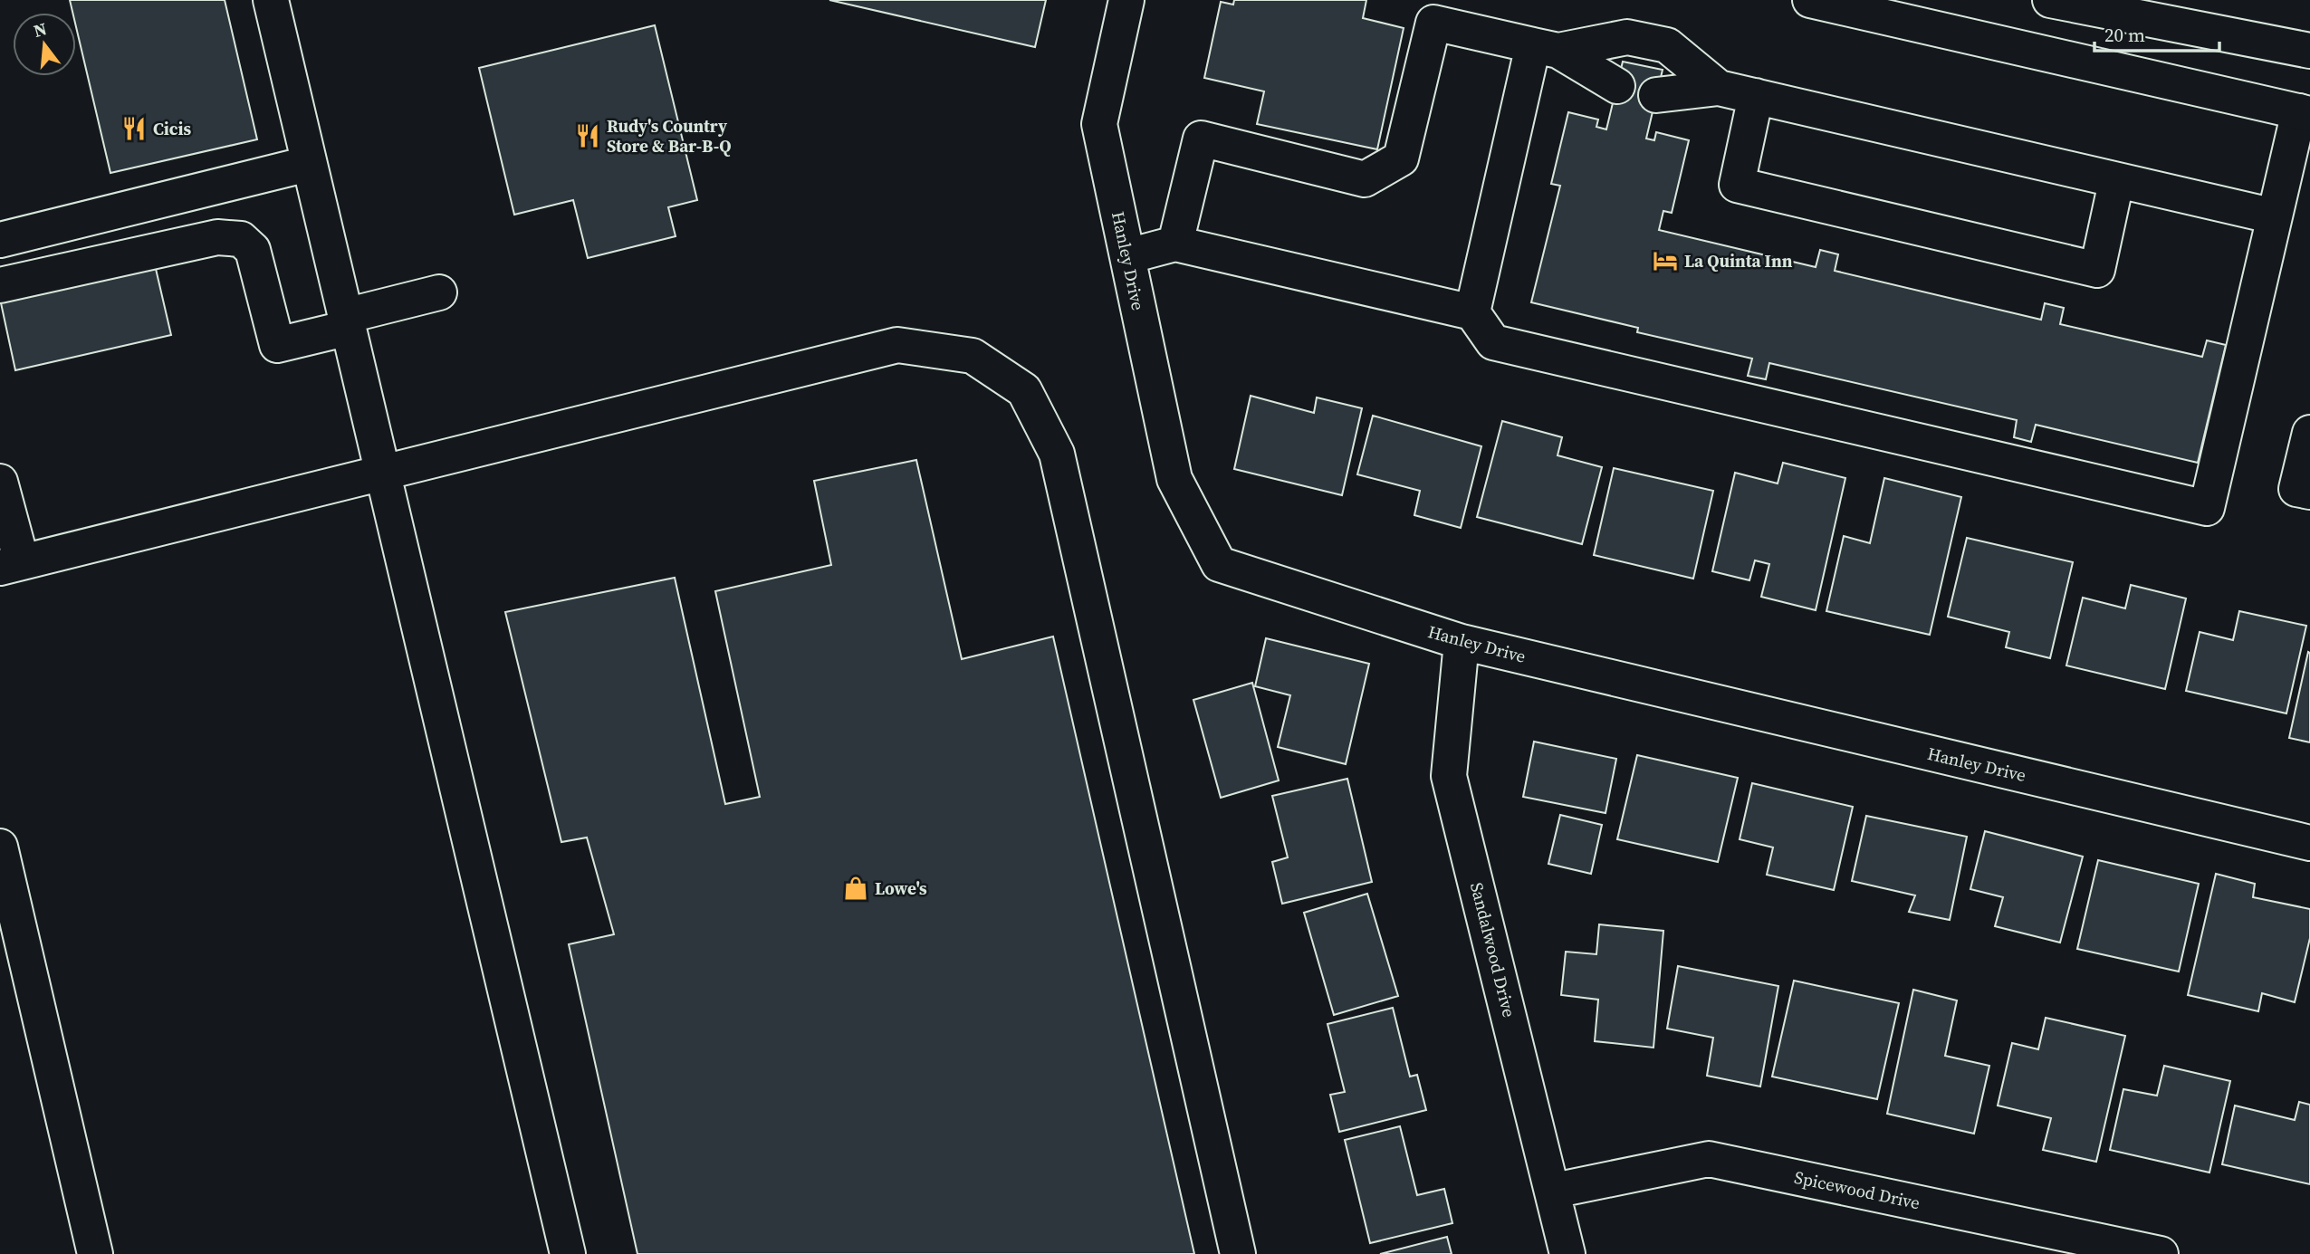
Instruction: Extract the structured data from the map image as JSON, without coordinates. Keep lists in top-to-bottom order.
{
  "streets": {
    "main road": ["Hanley Drive", "Sandalwood Drive", "Spicewood Drive"]
  },
  "crossings": [
    ["Hanley Drive", "Sandalwood Drive"],
    ["Sandalwood Drive", "Spicewood Drive"]
  ],
  "places": {
    "restaurant": ["Cicis", "Rudy's Country Store & Bar-B-Q"],
    "hotel": ["La Quinta Inn"],
    "shop": ["Lowe's"]
  },
  "scale_bar": "20 m",
  "north": "top"
}
